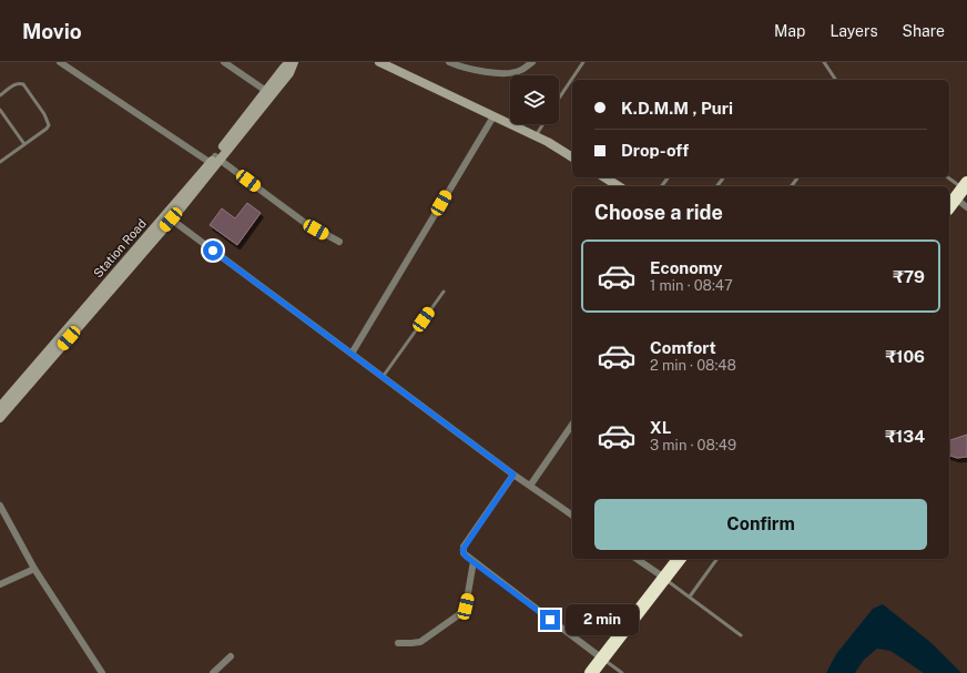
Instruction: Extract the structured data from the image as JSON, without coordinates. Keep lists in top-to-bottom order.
{
  "streets": {
    "main road": ["Station Road"]
  },
  "page": {
    "header": "Movio",
    "nav": ["Map", "Layers", "Share"],
    "banner": ["K.D.M.M , Puri", "Drop-off"],
    "heading": "Choose a ride",
    "list": [
      {
        "name": "Economy",
        "note": "1 min · 08:47",
        "value": "₹79"
      },
      {
        "name": "Comfort",
        "note": "2 min · 08:48",
        "value": "₹106"
      },
      {
        "name": "XL",
        "note": "3 min · 08:49",
        "value": "₹134"
      }
    ],
    "buttons": "Confirm",
    "bubble": "2 min"
  }
}
